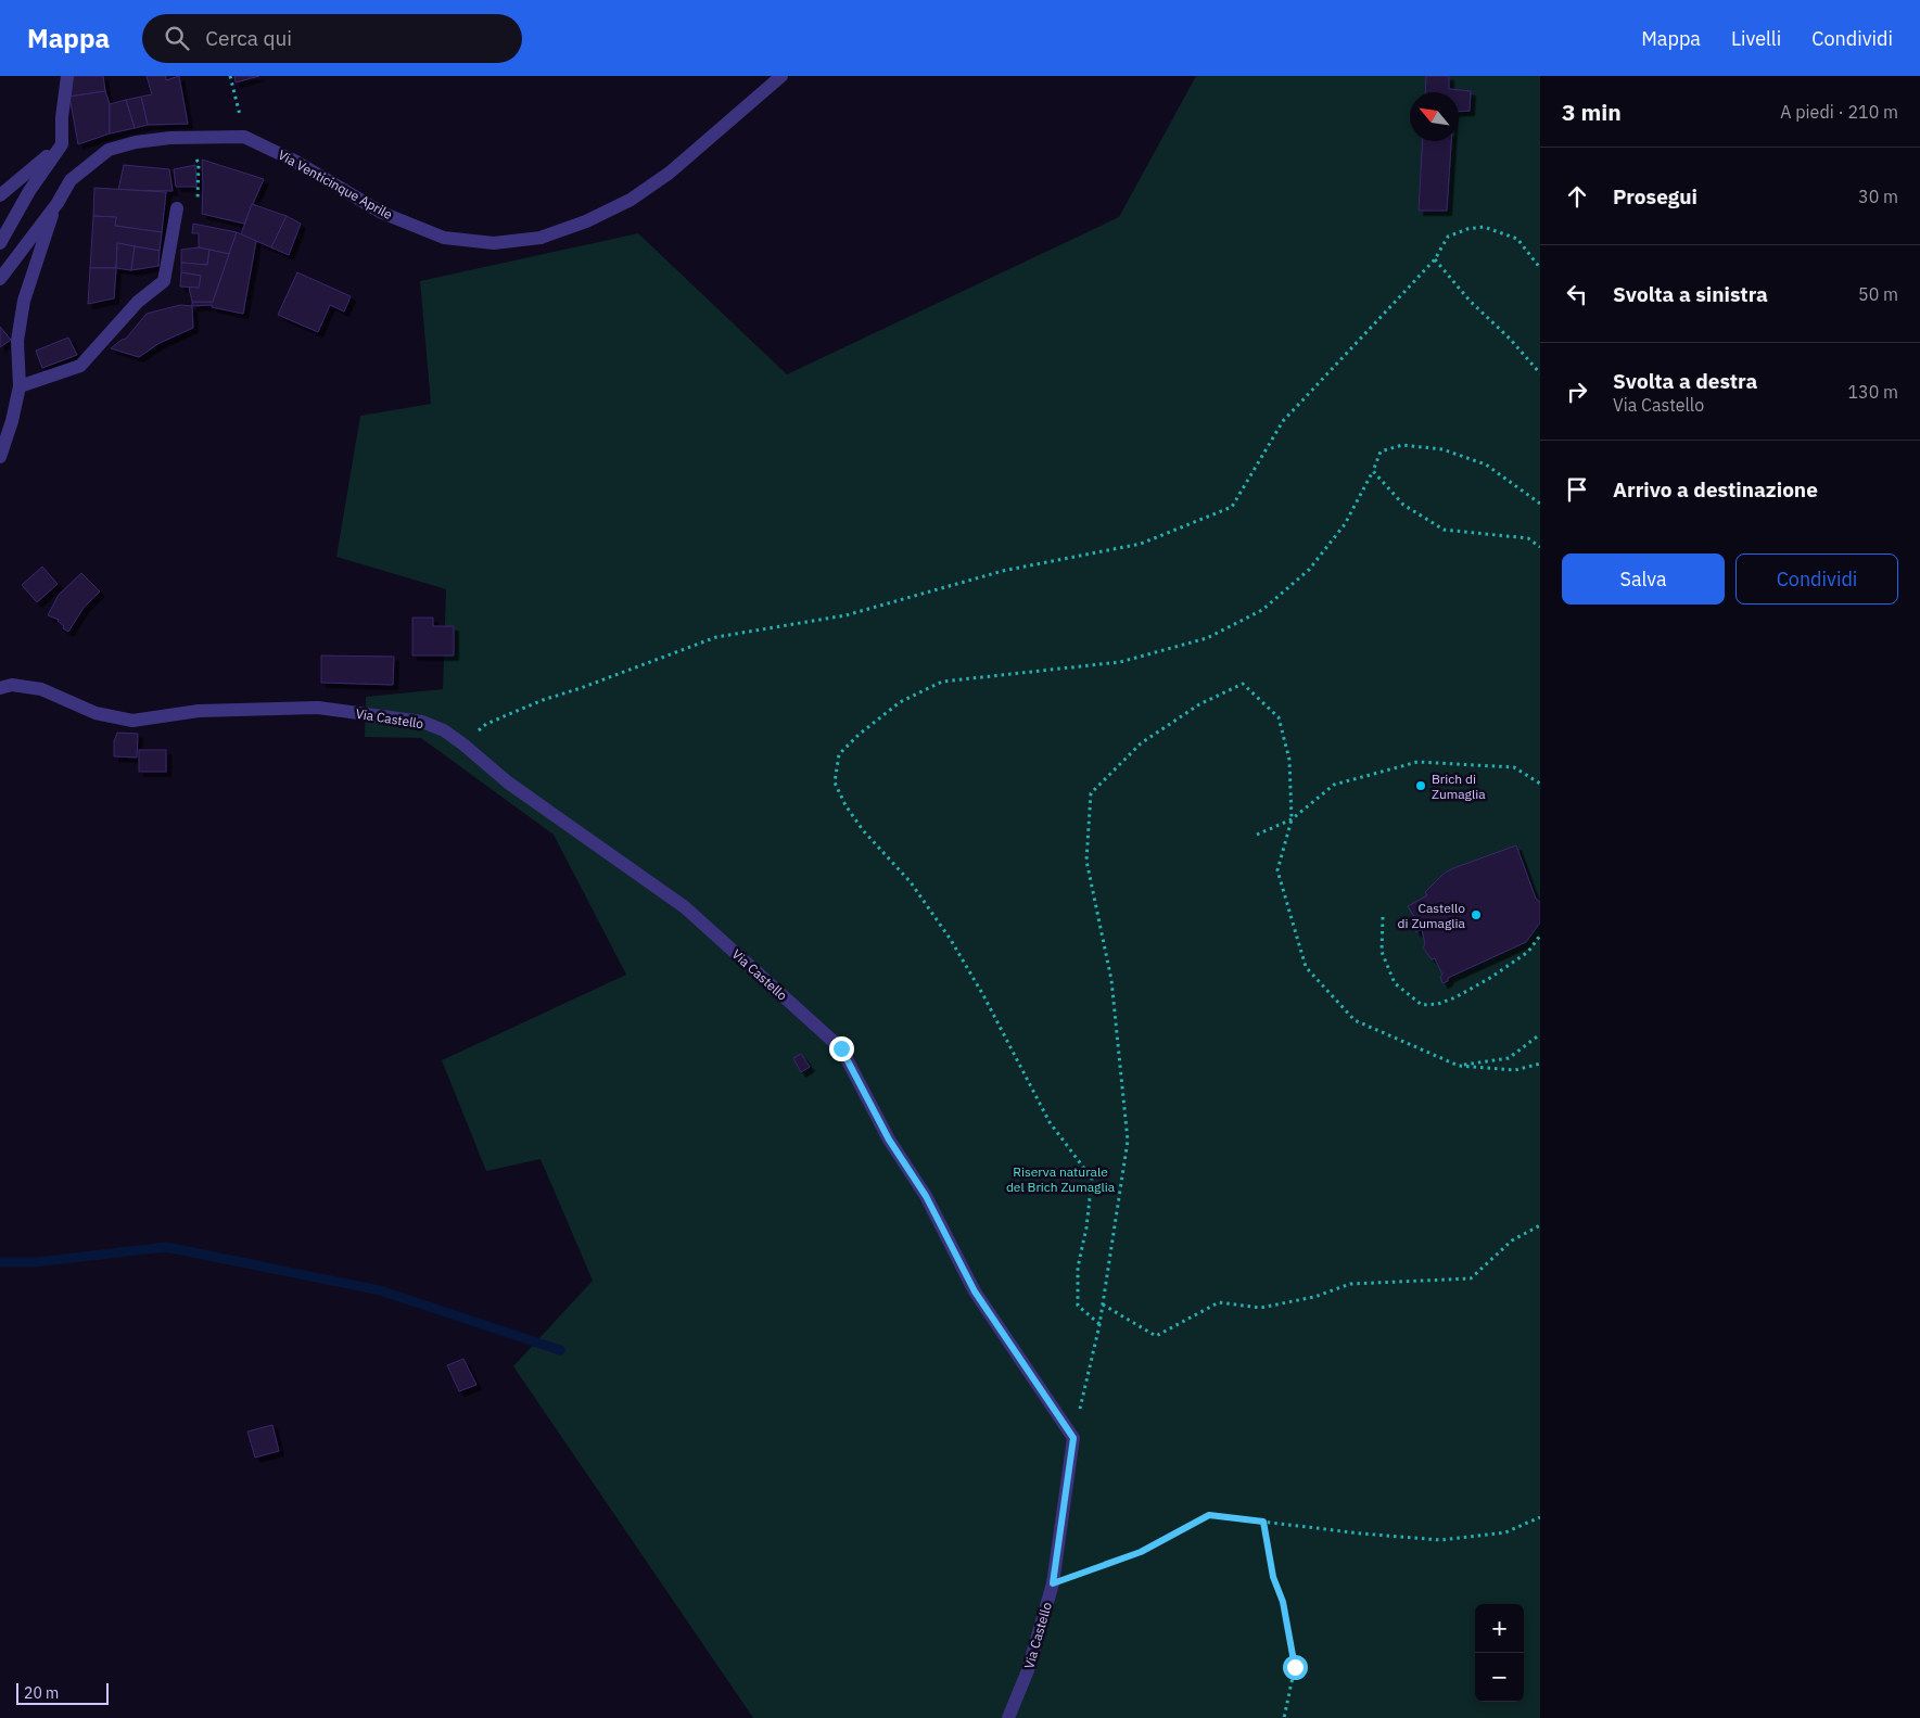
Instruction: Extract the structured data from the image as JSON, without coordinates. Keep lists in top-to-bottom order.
{
  "streets": {
    "street": ["Via Venticinque Aprile", "Via Castello"]
  },
  "parks": ["Riserva naturale del Brich Zumaglia"],
  "places": ["Brich di Zumaglia", "Castello di Zumaglia"],
  "scale_bar": "20 m",
  "north": "top left",
  "page": {
    "header": "Mappa",
    "search": "Cerca qui",
    "nav": ["Mappa", "Livelli", "Condividi"],
    "heading": ["3 min", "A piedi · 210 m"],
    "list": [
      ["Prosegui", "30 m"],
      ["Svolta a sinistra", "50 m"],
      ["Svolta a destra", "Via Castello", "130 m"],
      "Arrivo a destinazione"
    ],
    "buttons": ["Salva", "Condividi"],
    "map_buttons": ["+", "−"],
    "scale": "20 m"
  }
}
